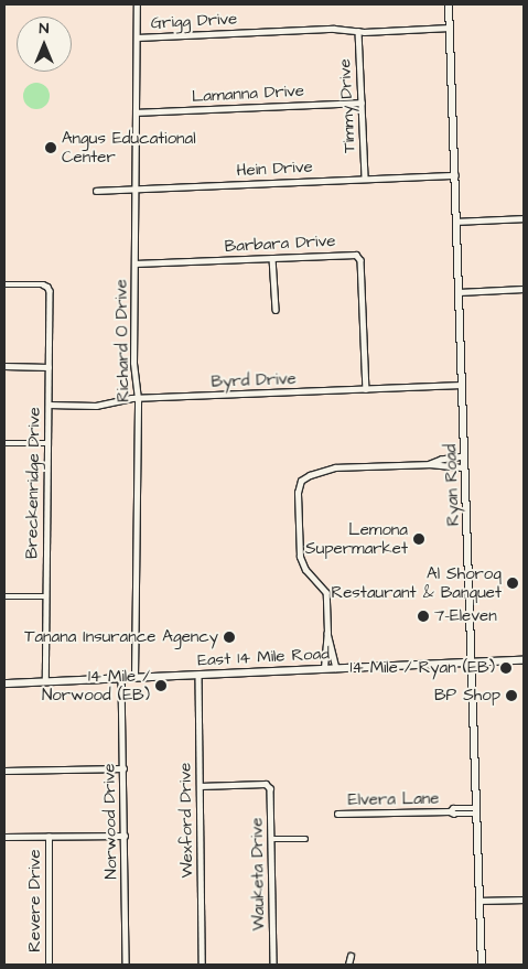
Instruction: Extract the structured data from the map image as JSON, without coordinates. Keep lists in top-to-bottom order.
{
  "streets": {
    "main road": ["Ryan Road", "East 14 Mile Road"],
    "street": [
      "Grigg Drive",
      "Lamanna Drive",
      "Timmy Drive",
      "Hein Drive",
      "Barbara Drive",
      "Richard O Drive",
      "Byrd Drive",
      "Breckenridge Drive",
      "Elvera Lane",
      "Wexford Drive",
      "Norwood Drive",
      "Wauketa Drive",
      "Revere Drive"
    ]
  },
  "crossings": [
    ["Grigg Drive", "Timmy Drive"],
    ["Grigg Drive", "Richard O Drive"],
    ["Grigg Drive", "Ryan Road"],
    ["Lamanna Drive", "Timmy Drive"],
    ["Lamanna Drive", "Richard O Drive"],
    ["Timmy Drive", "Hein Drive"],
    ["Hein Drive", "Richard O Drive"],
    ["Hein Drive", "Ryan Road"],
    ["Barbara Drive", "Richard O Drive"],
    ["Barbara Drive", "Byrd Drive"],
    ["Richard O Drive", "Byrd Drive"],
    ["Richard O Drive", "East 14 Mile Road"],
    ["Byrd Drive", "Breckenridge Drive"],
    ["Byrd Drive", "Ryan Road"],
    ["Breckenridge Drive", "East 14 Mile Road"],
    ["Ryan Road", "East 14 Mile Road"],
    ["Ryan Road", "Elvera Lane"],
    ["East 14 Mile Road", "Wexford Drive"],
    ["East 14 Mile Road", "Norwood Drive"],
    ["Wexford Drive", "Wauketa Drive"]
  ],
  "places": [
    "Angus Educational Center",
    "Lemona Supermarket",
    "Al Shoroq Restaurant & Banquet",
    "7-Eleven",
    "Tanana Insurance Agency",
    "14 Mile / Ryan (EB)",
    "14 Mile / Norwood (EB)",
    "BP Shop"
  ],
  "north": "top"
}
